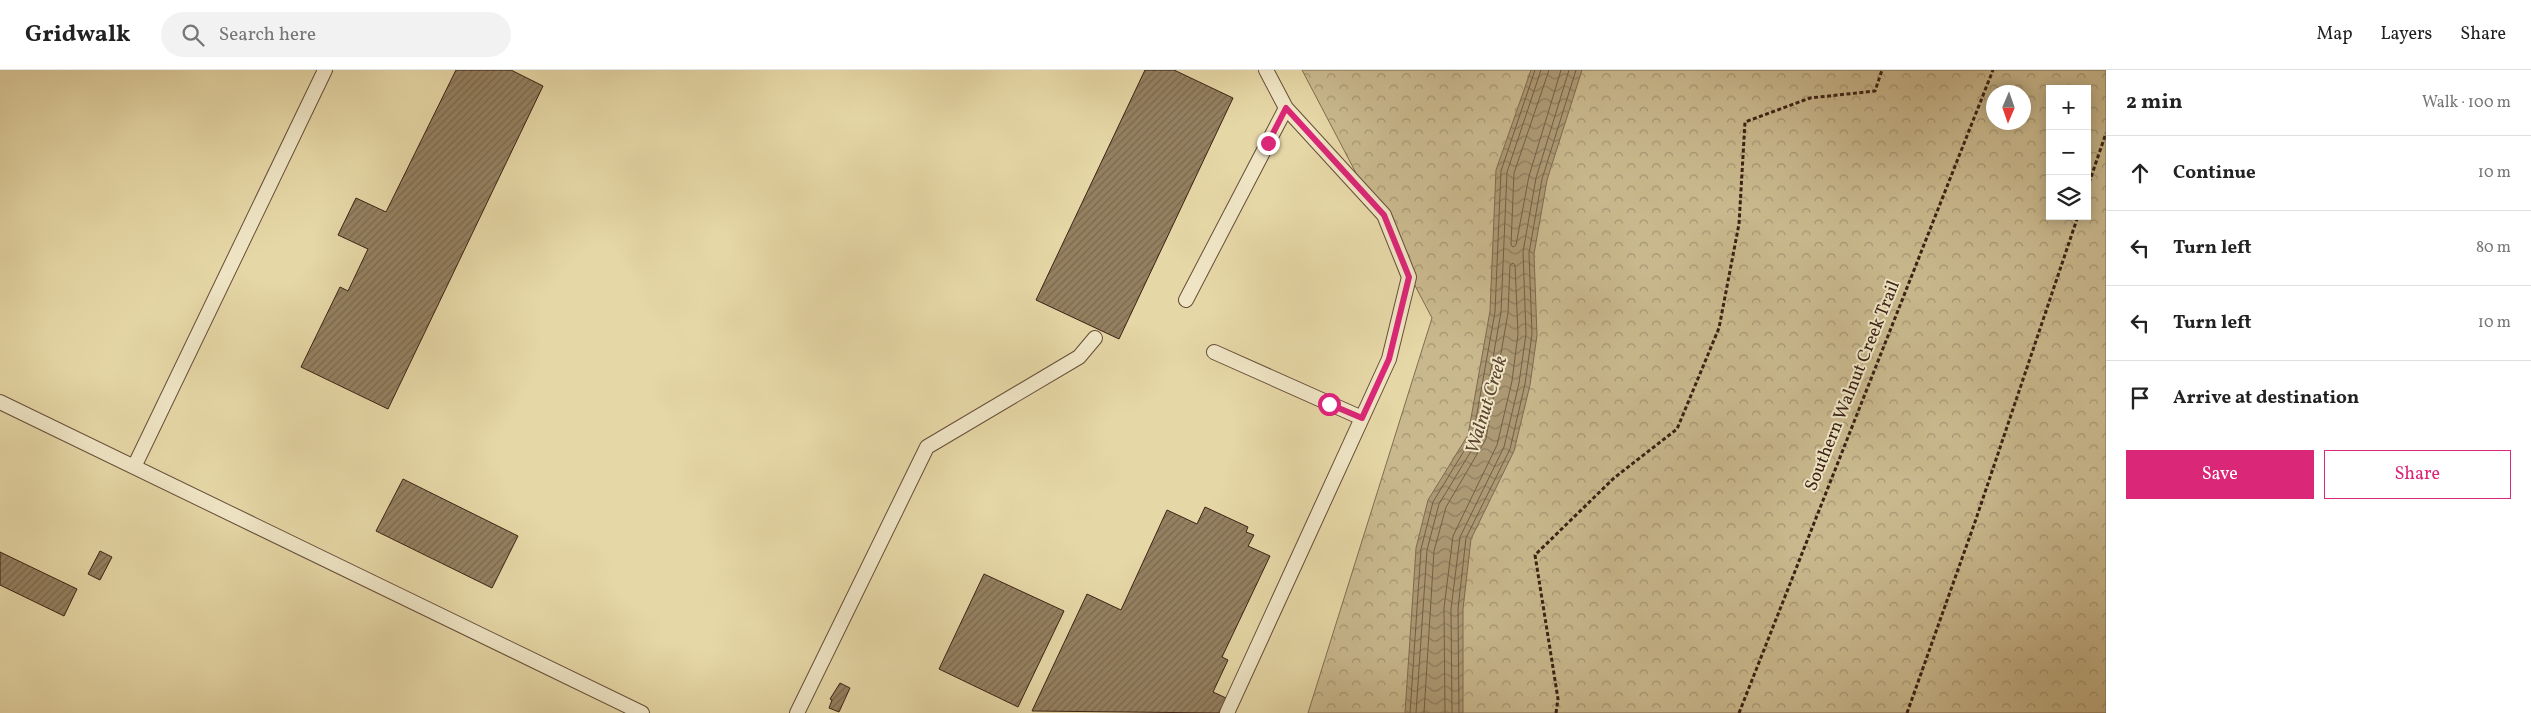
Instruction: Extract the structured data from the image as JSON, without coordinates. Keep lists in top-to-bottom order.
{
  "streets": {
    "path": ["Southern Walnut Creek Trail"]
  },
  "water": ["Walnut Creek"],
  "north": "bottom",
  "page": {
    "header": "Gridwalk",
    "search": "Search here",
    "nav": ["Map", "Layers", "Share"],
    "heading": ["2 min", "Walk · 100 m"],
    "map_buttons": ["+", "−"],
    "list": [
      ["Continue", "10 m"],
      ["Turn left", "80 m"],
      ["Turn left", "10 m"],
      "Arrive at destination"
    ],
    "buttons": ["Save", "Share"]
  }
}
